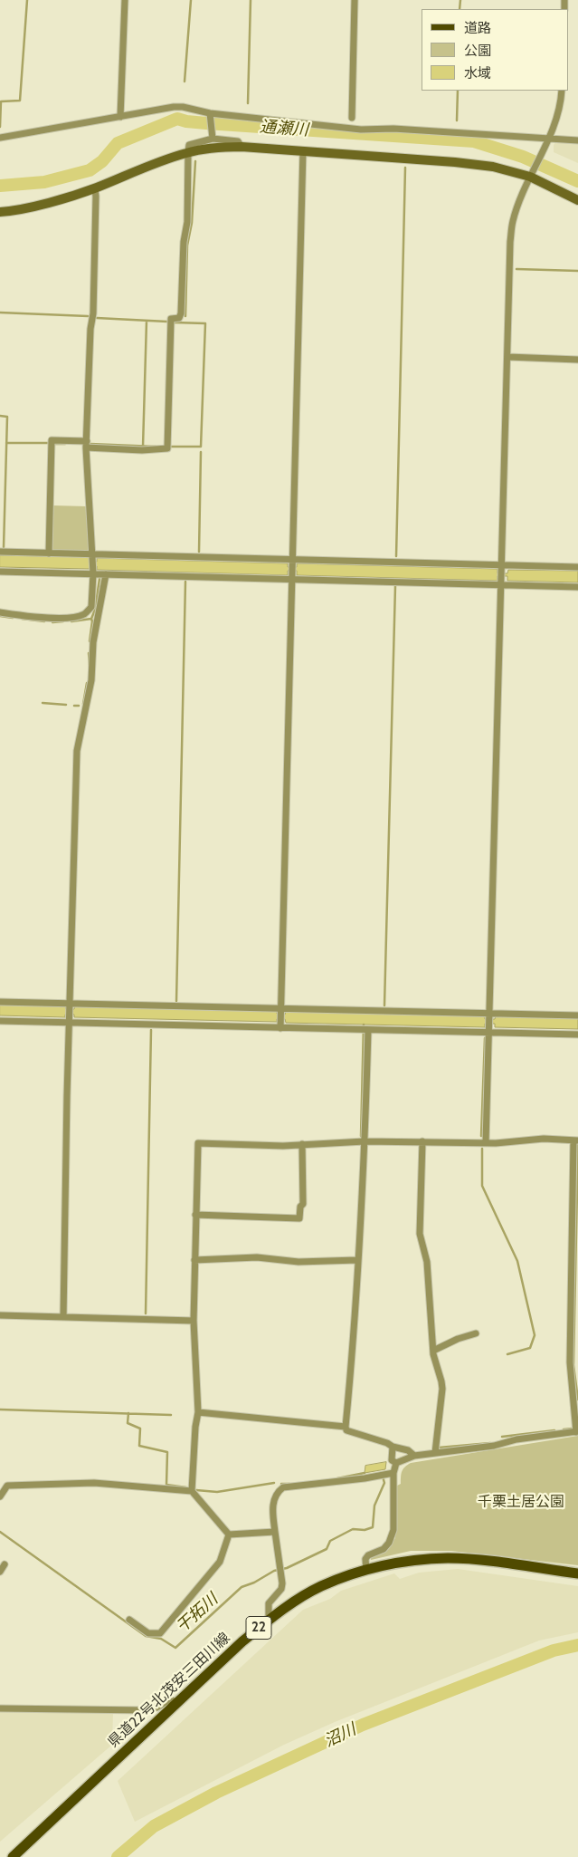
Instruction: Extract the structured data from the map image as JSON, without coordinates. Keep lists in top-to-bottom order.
{
  "streets": {
    "main road": ["22", "県道22号北茂安三田川線"]
  },
  "water": ["通瀬川", "干拓川", "沼川"],
  "parks": ["千栗土居公園"],
  "legend": ["道路", "公園", "水域"]
}
